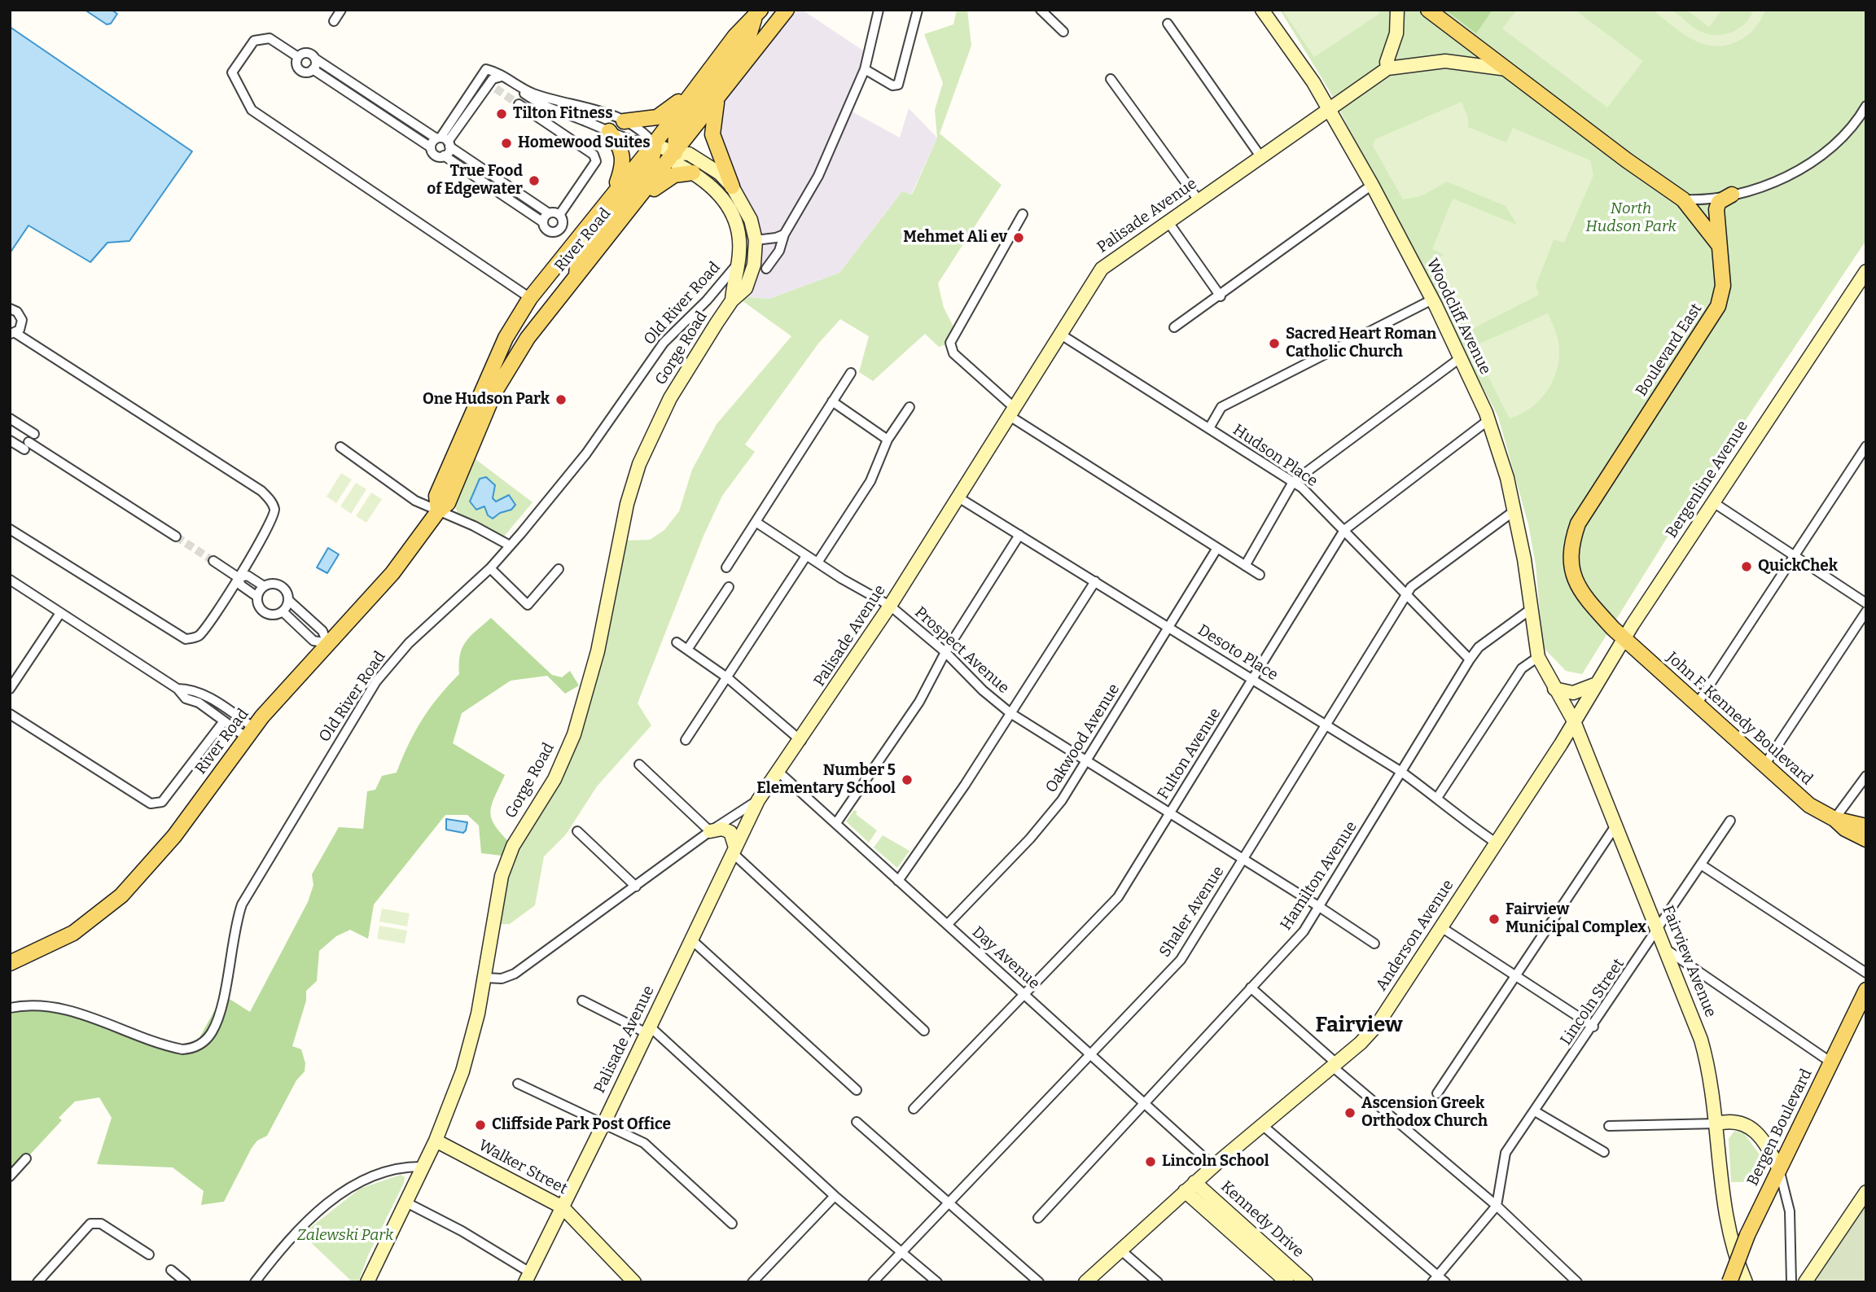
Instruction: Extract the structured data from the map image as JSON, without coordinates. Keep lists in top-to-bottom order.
{
  "streets": {
    "main road": [
      "Palisade Avenue",
      "River Road",
      "Woodcliff Avenue",
      "Gorge Road",
      "Boulevard East",
      "Bergenline Avenue",
      "John F. Kennedy Boulevard",
      "Anderson Avenue",
      "Fairview Avenue",
      "Bergen Boulevard",
      "Walker Street",
      "Kennedy Drive"
    ],
    "street": [
      "Old River Road",
      "Hudson Place",
      "Prospect Avenue",
      "Desoto Place",
      "Oakwood Avenue",
      "Fulton Avenue",
      "Hamilton Avenue",
      "Shaler Avenue",
      "Day Avenue",
      "Lincoln Street"
    ]
  },
  "crossings": [
    ["Palisade Avenue", "Woodcliff Avenue"],
    ["Palisade Avenue", "Hudson Place"],
    ["Palisade Avenue", "Prospect Avenue"],
    ["Palisade Avenue", "Desoto Place"],
    ["Palisade Avenue", "Day Avenue"],
    ["Palisade Avenue", "Walker Street"],
    ["River Road", "Gorge Road"],
    ["Old River Road", "Gorge Road"],
    ["Woodcliff Avenue", "Fulton Avenue"],
    ["Woodcliff Avenue", "Hamilton Avenue"],
    ["Woodcliff Avenue", "Shaler Avenue"],
    ["Woodcliff Avenue", "Fairview Avenue"],
    ["Gorge Road", "Walker Street"],
    ["Boulevard East", "Bergenline Avenue"],
    ["Boulevard East", "John F. Kennedy Boulevard"],
    ["Hudson Place", "Fulton Avenue"],
    ["Hudson Place", "Hamilton Avenue"],
    ["Hudson Place", "Shaler Avenue"],
    ["Bergenline Avenue", "John F. Kennedy Boulevard"],
    ["Bergenline Avenue", "Anderson Avenue"],
    ["Prospect Avenue", "Oakwood Avenue"],
    ["Prospect Avenue", "Fulton Avenue"],
    ["Prospect Avenue", "Hamilton Avenue"],
    ["Prospect Avenue", "Shaler Avenue"],
    ["Desoto Place", "Oakwood Avenue"],
    ["Desoto Place", "Fulton Avenue"],
    ["Desoto Place", "Hamilton Avenue"],
    ["Desoto Place", "Shaler Avenue"],
    ["Desoto Place", "Anderson Avenue"],
    ["Oakwood Avenue", "Day Avenue"],
    ["Fulton Avenue", "Day Avenue"],
    ["Hamilton Avenue", "Day Avenue"],
    ["Shaler Avenue", "Day Avenue"],
    ["Anderson Avenue", "Day Avenue"],
    ["Anderson Avenue", "Fairview Avenue"],
    ["Anderson Avenue", "Kennedy Drive"],
    ["Fairview Avenue", "Lincoln Street"]
  ],
  "districts": ["Fairview"],
  "parks": ["North Hudson Park", "Zalewski Park"],
  "places": [
    "Tilton Fitness",
    "Homewood Suites",
    "True Food of Edgewater",
    "Mehmet Ali ev",
    "Sacred Heart Roman Catholic Church",
    "One Hudson Park",
    "QuickChek",
    "Number 5 Elementary School",
    "Fairview Municipal Complex",
    "Ascension Greek Orthodox Church",
    "Cliffside Park Post Office",
    "Lincoln School"
  ]
}
